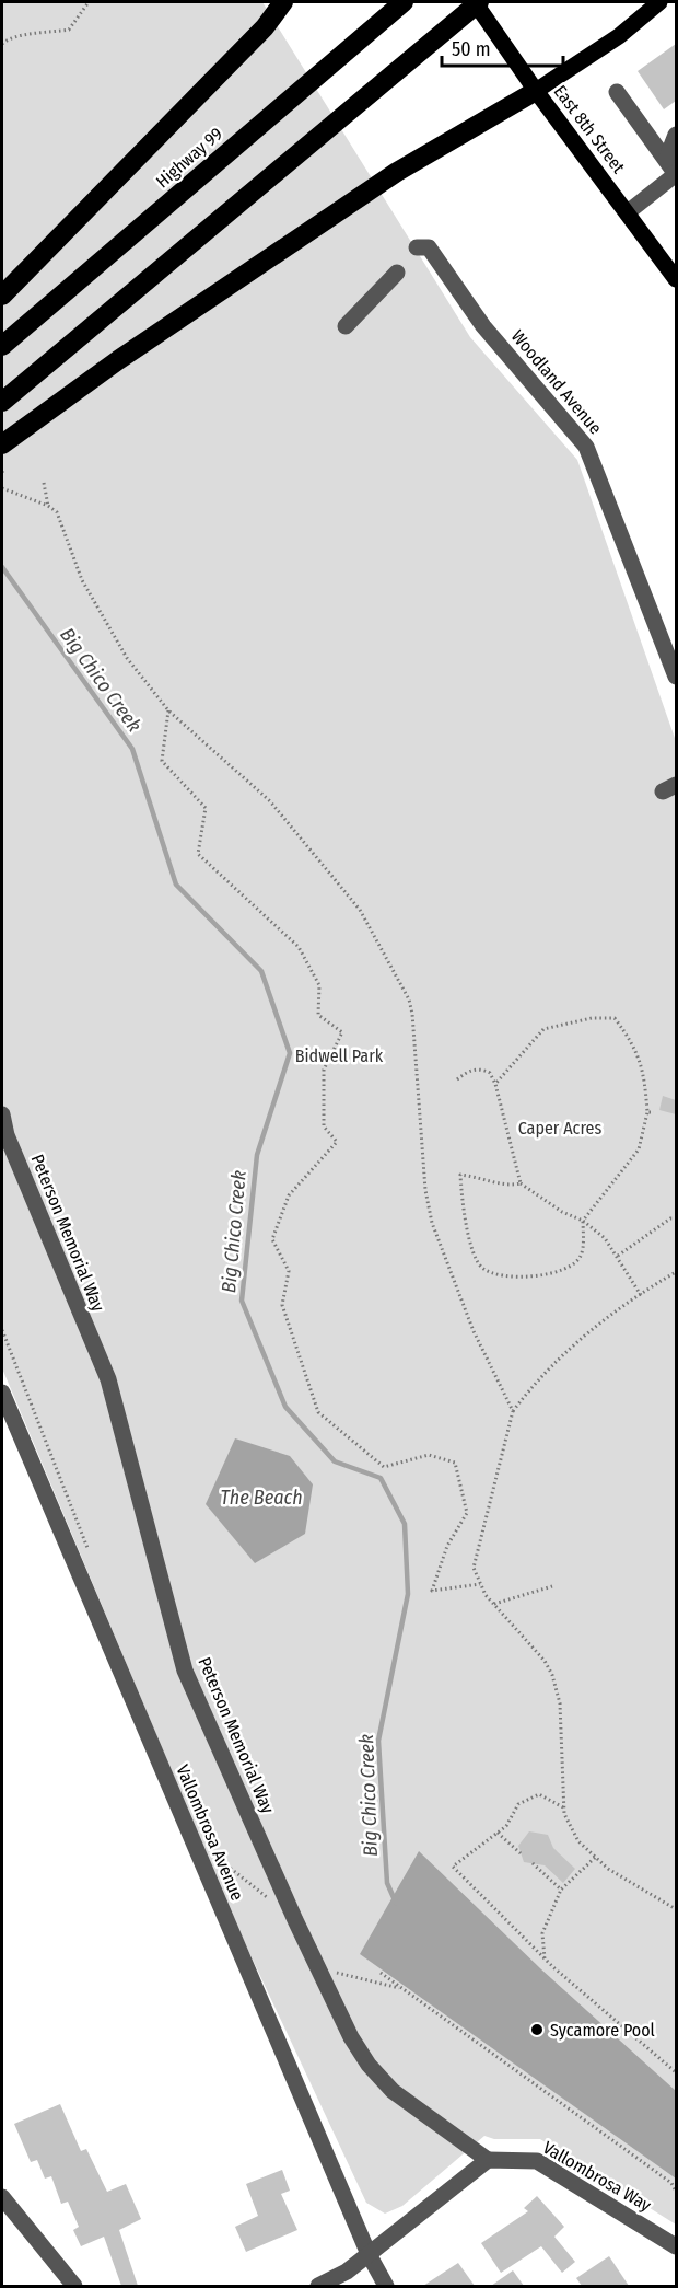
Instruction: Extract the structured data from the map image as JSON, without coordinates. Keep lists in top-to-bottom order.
{
  "streets": {
    "highway": ["Highway 99"],
    "main road": ["East 8th Street"],
    "street": [
      "Woodland Avenue",
      "Peterson Memorial Way",
      "Vallombrosa Avenue",
      "Vallombrosa Way"
    ]
  },
  "crossings": [
    ["Peterson Memorial Way", "Vallombrosa Way"]
  ],
  "water": ["Big Chico Creek", "The Beach"],
  "parks": ["Bidwell Park", "Caper Acres"],
  "places": ["Sycamore Pool"],
  "scale_bar": "50 m"
}
